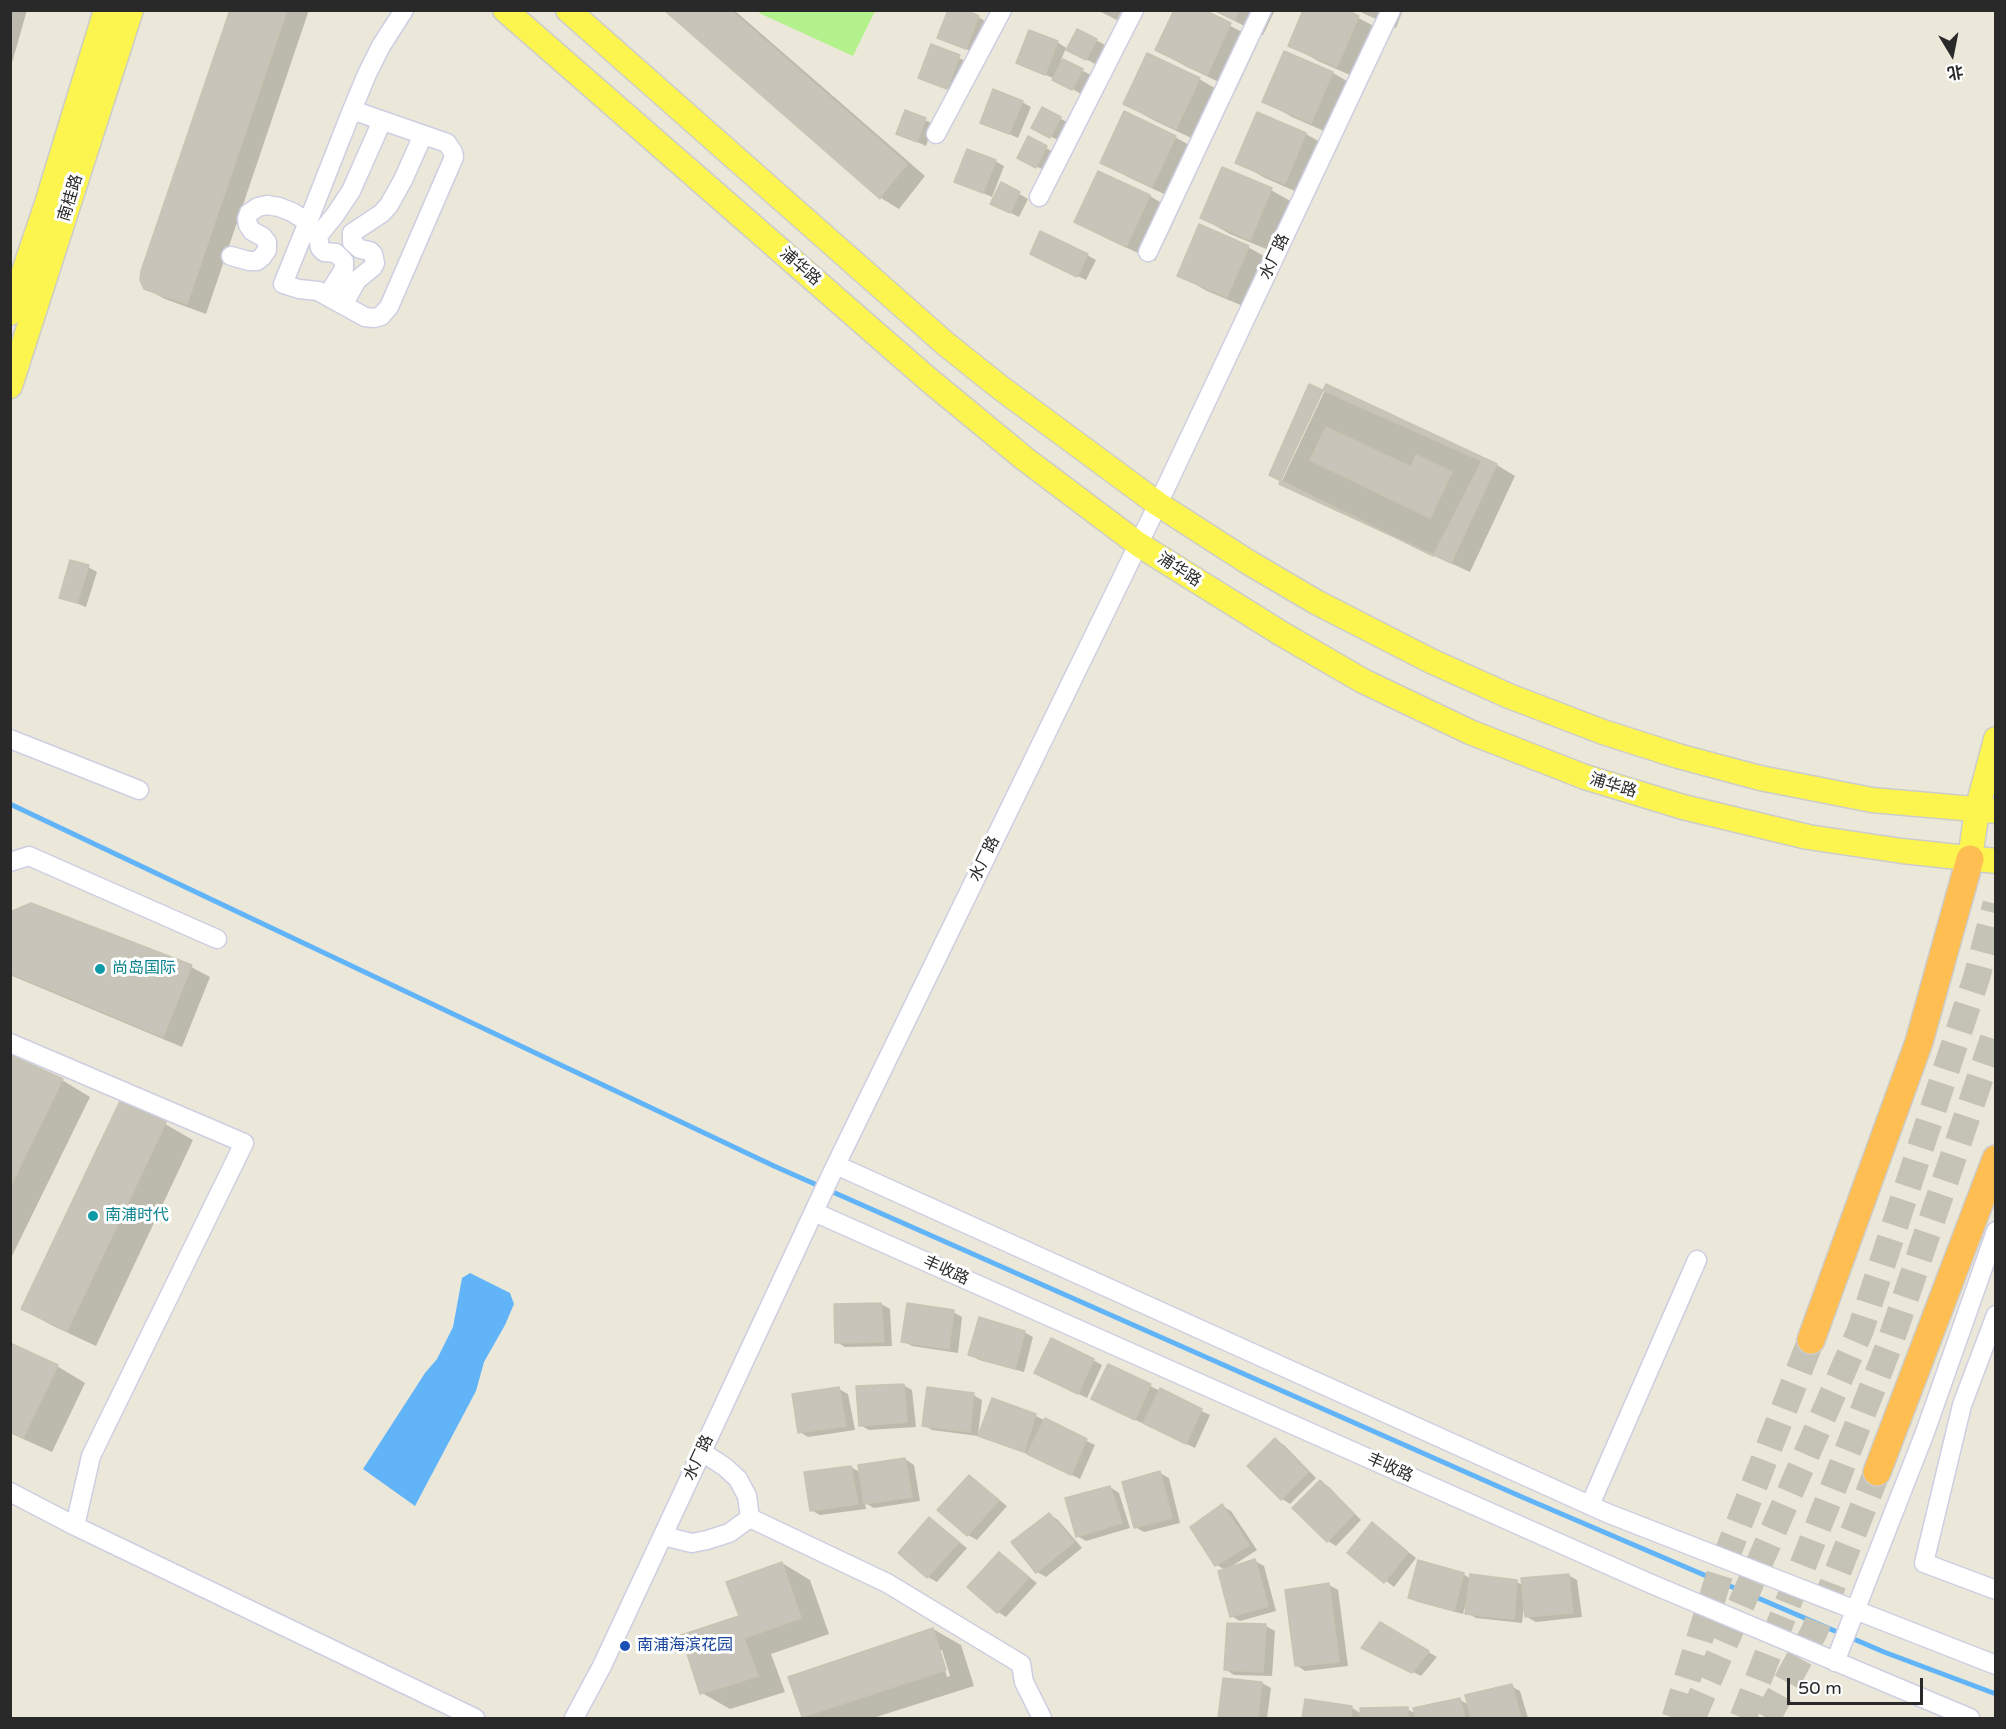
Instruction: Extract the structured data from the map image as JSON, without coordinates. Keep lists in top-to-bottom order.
{
  "streets": {
    "main road": ["南桂路", "浦华路"],
    "street": ["水厂路", "丰收路"]
  },
  "crossings": [
    ["水厂路", "浦华路"],
    ["水厂路", "丰收路"]
  ],
  "places": ["尚岛国际", "南浦时代", "南浦海滨花园"],
  "scale_bar": "50 m",
  "north": "bottom"
}
